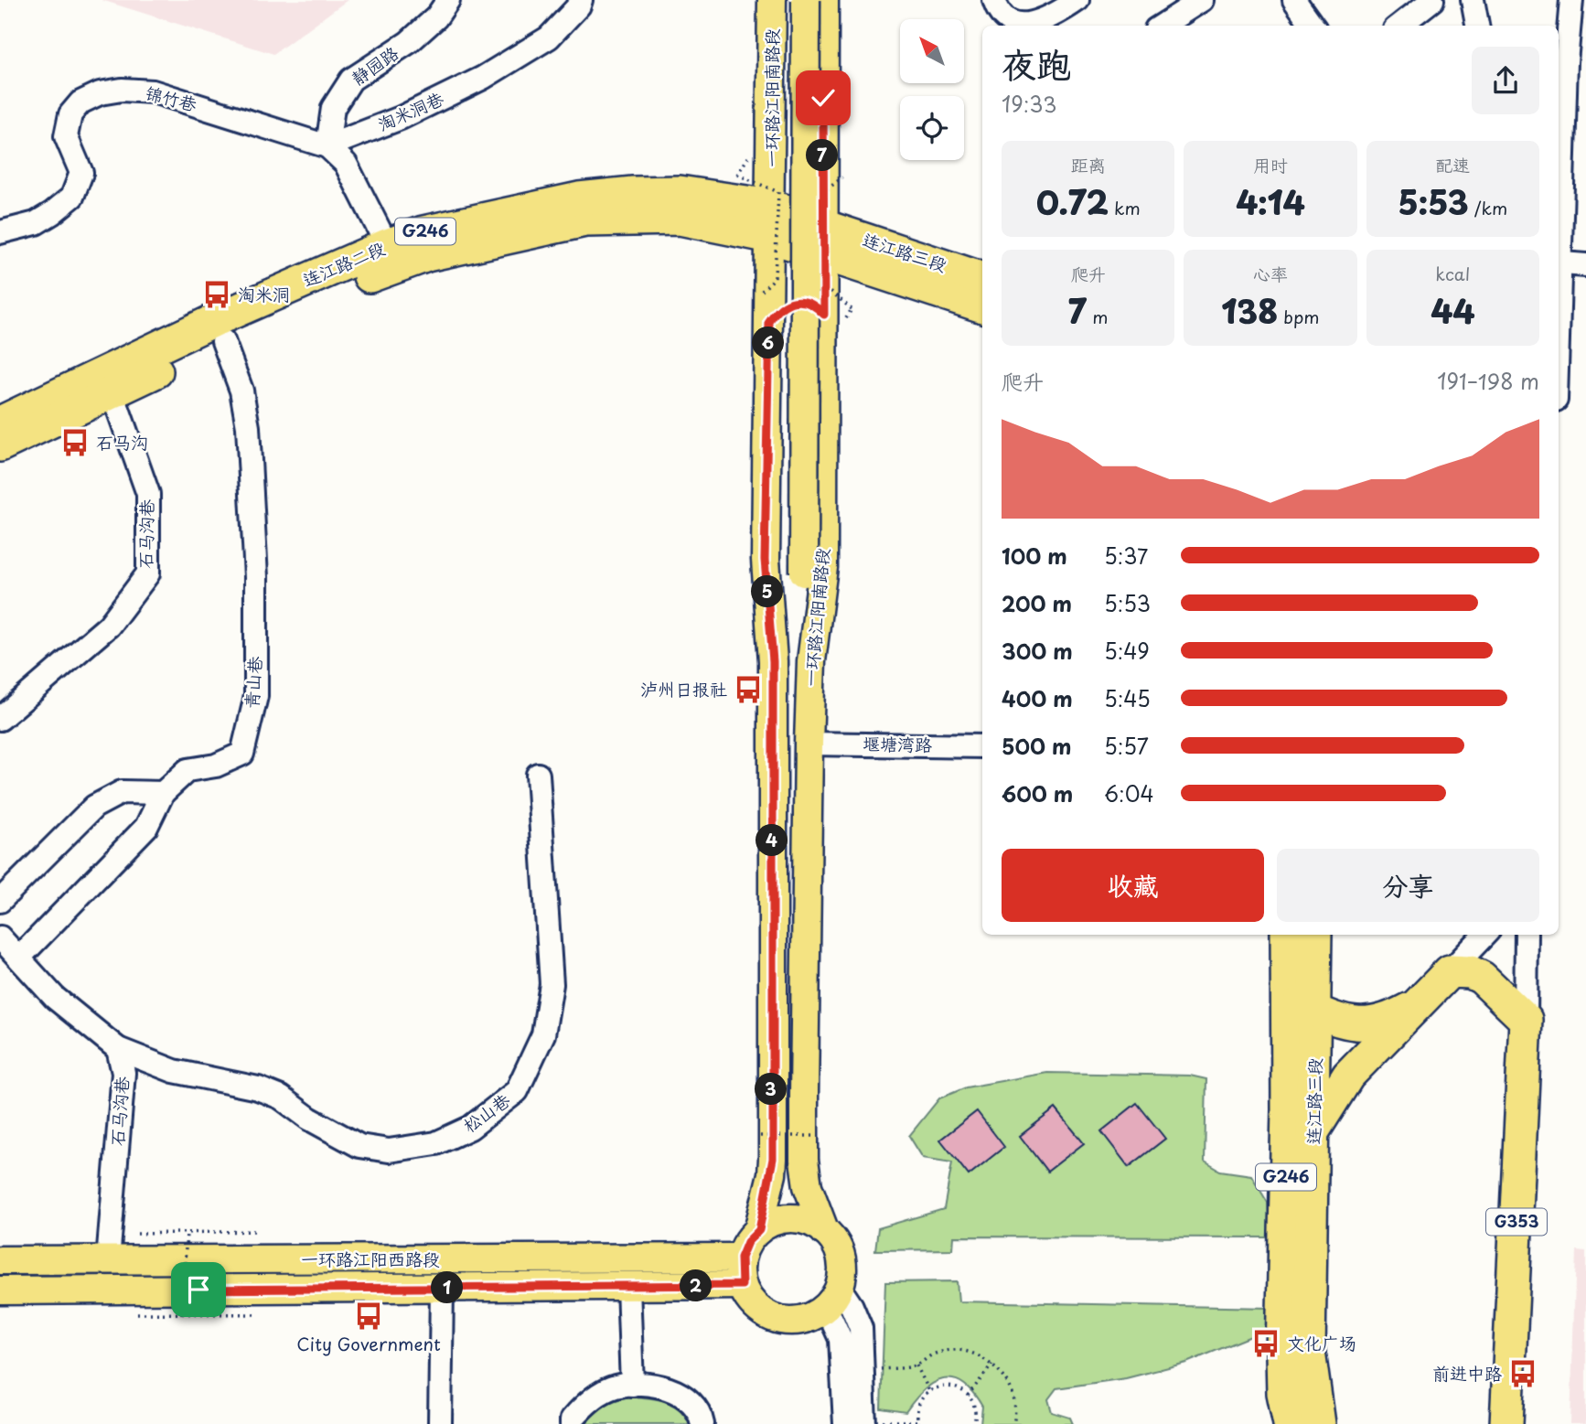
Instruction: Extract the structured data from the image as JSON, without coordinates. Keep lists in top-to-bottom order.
{
  "streets": {
    "highway": [
      "G246",
      "连江路三段",
      "连江路二段",
      "G353"
    ],
    "main road": ["一环路江阳南路段", "一环路江阳西路段"],
    "street": [
      "静园路",
      "锦竹巷",
      "淘米洞巷",
      "石马沟巷",
      "青山巷",
      "堰塘湾路",
      "松山巷"
    ]
  },
  "crossings": [
    ["静园路", "锦竹巷"],
    ["静园路", "淘米洞巷"],
    ["一环路江阳南路段", "连江路三段"],
    ["一环路江阳南路段", "连江路二段"],
    ["一环路江阳南路段", "堰塘湾路"],
    ["一环路江阳南路段", "一环路江阳西路段"],
    ["锦竹巷", "淘米洞巷"],
    ["连江路三段", "连江路二段"],
    ["连江路二段", "石马沟巷"],
    ["连江路二段", "青山巷"],
    ["石马沟巷", "松山巷"],
    ["石马沟巷", "一环路江阳西路段"]
  ],
  "places": {
    "bus stop": [
      "淘米洞",
      "石马沟",
      "泸州日报社",
      "City Government",
      "文化广场",
      "前进中路"
    ]
  },
  "north": "top left",
  "page": {
    "heading": ["夜跑", "19:33"],
    "stats": [
      ["距离", "0.72 km"],
      ["用时", "4:14"],
      ["配速", "5:53 /km"],
      ["爬升", "7 m"],
      ["心率", "138 bpm"],
      ["kcal", "44"]
    ],
    "pins": [
      "7",
      "6",
      "5",
      "4",
      "3",
      "2",
      "1"
    ],
    "chart": ["爬升", "191–198 m"],
    "list": [
      {
        "name": "100 m",
        "note": "5:37"
      },
      {
        "name": "200 m",
        "note": "5:53"
      },
      {
        "name": "300 m",
        "note": "5:49"
      },
      {
        "name": "400 m",
        "note": "5:45"
      },
      {
        "name": "500 m",
        "note": "5:57"
      },
      {
        "name": "600 m",
        "note": "6:04"
      }
    ],
    "buttons": ["收藏", "分享"]
  }
}
